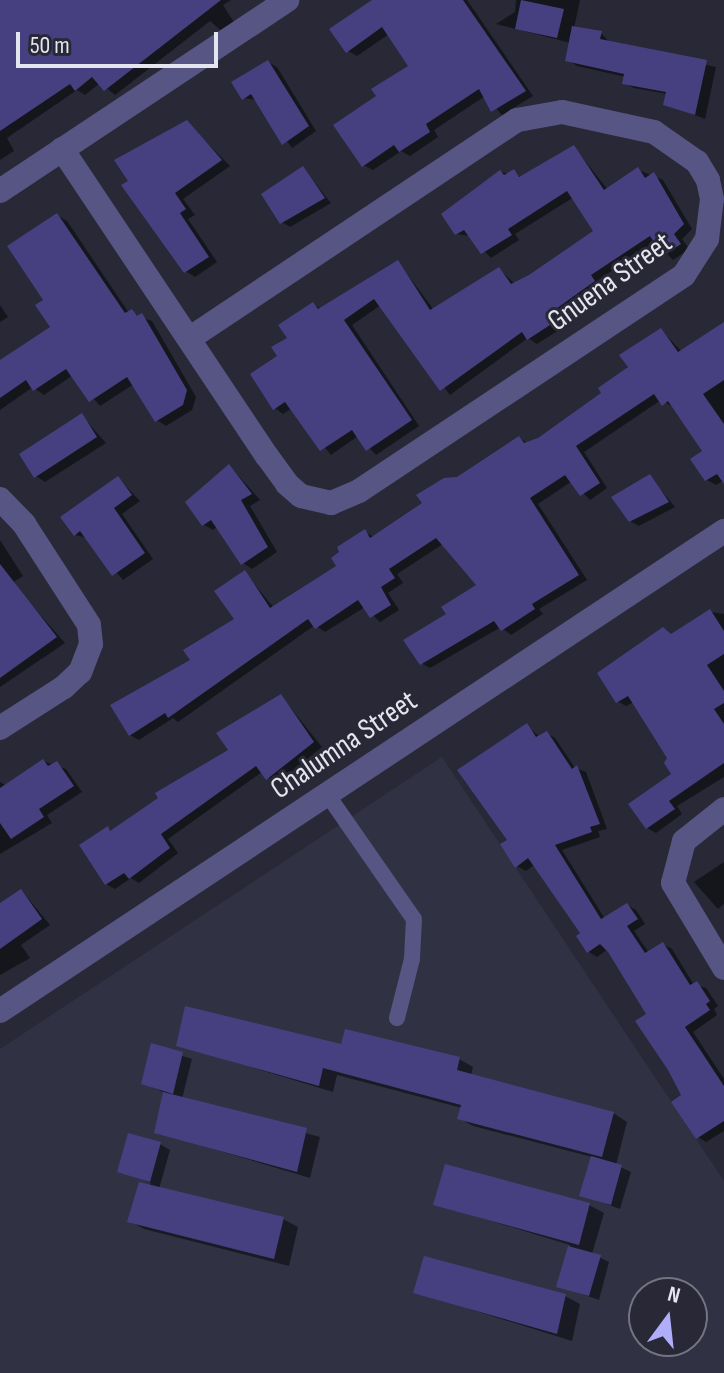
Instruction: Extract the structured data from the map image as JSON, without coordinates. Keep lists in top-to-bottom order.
{
  "streets": {
    "street": ["Gnuena Street", "Chalumna Street"]
  },
  "scale_bar": "50 m",
  "north": "top"
}
